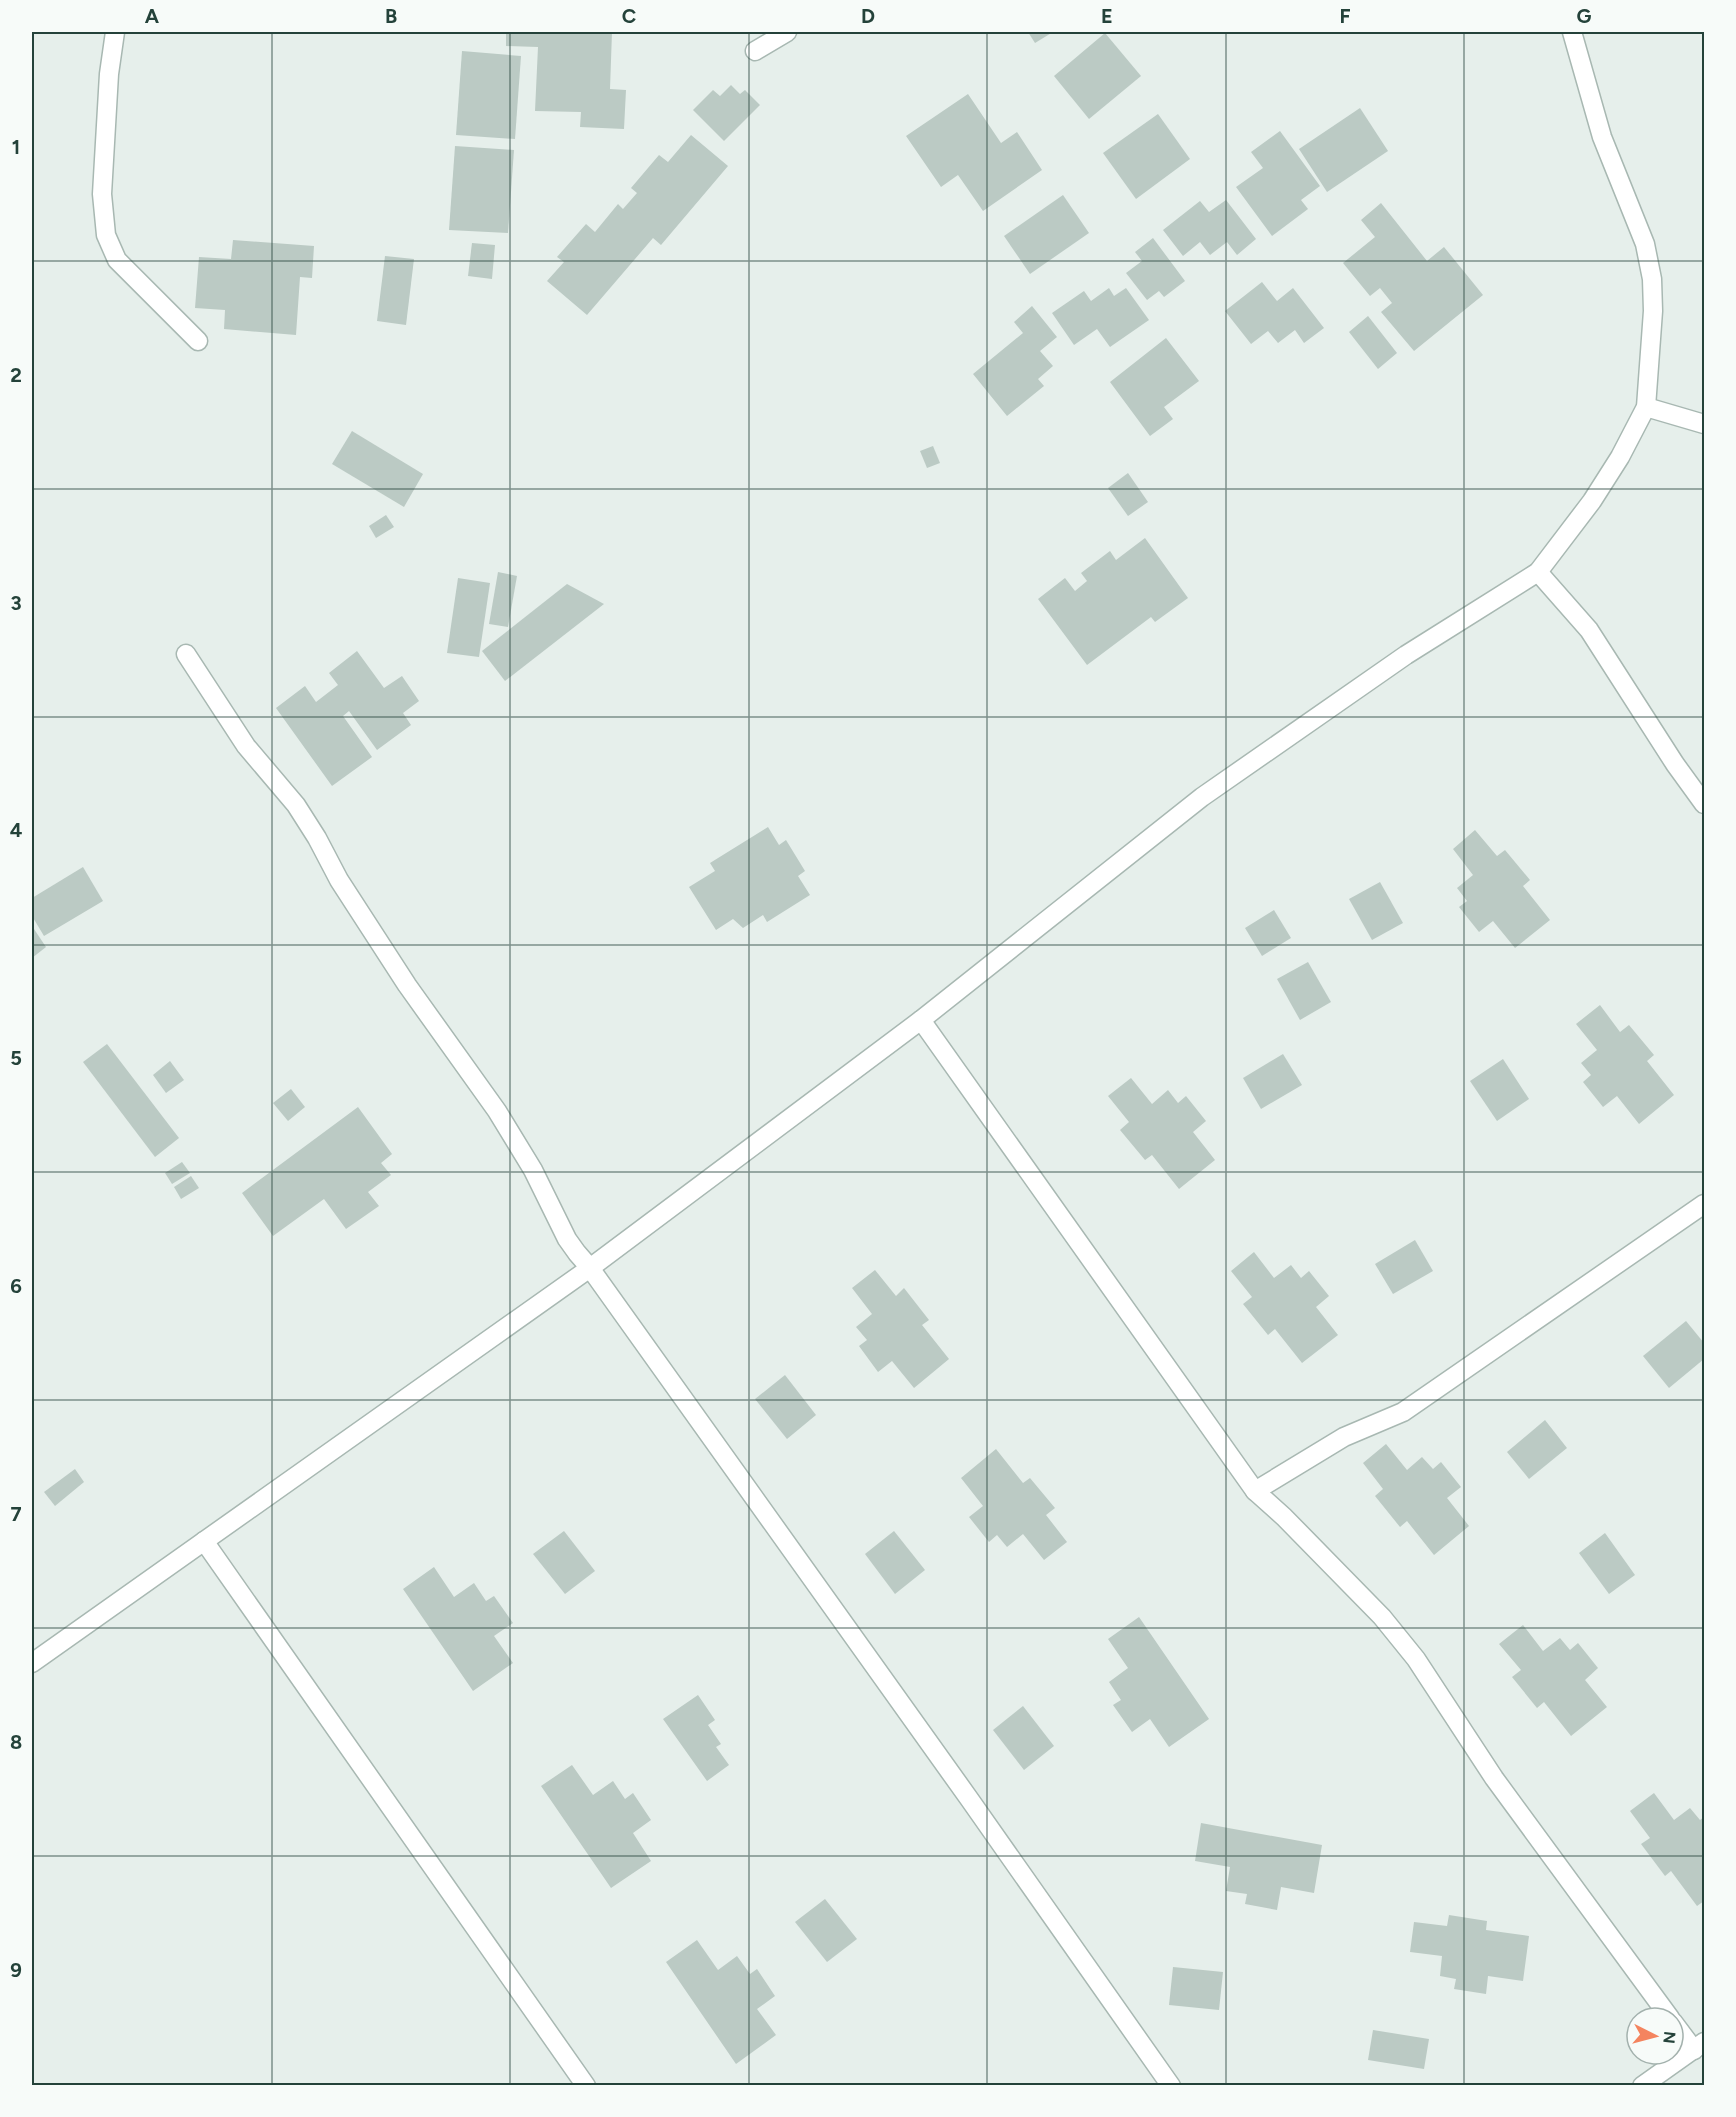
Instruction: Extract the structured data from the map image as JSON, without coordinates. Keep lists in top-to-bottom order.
{
  "north": "right",
  "grid": {
    "columns": [
      "A",
      "B",
      "C",
      "D",
      "E",
      "F",
      "G"
    ],
    "rows": [
      "1",
      "2",
      "3",
      "4",
      "5",
      "6",
      "7",
      "8",
      "9"
    ]
  }
}
